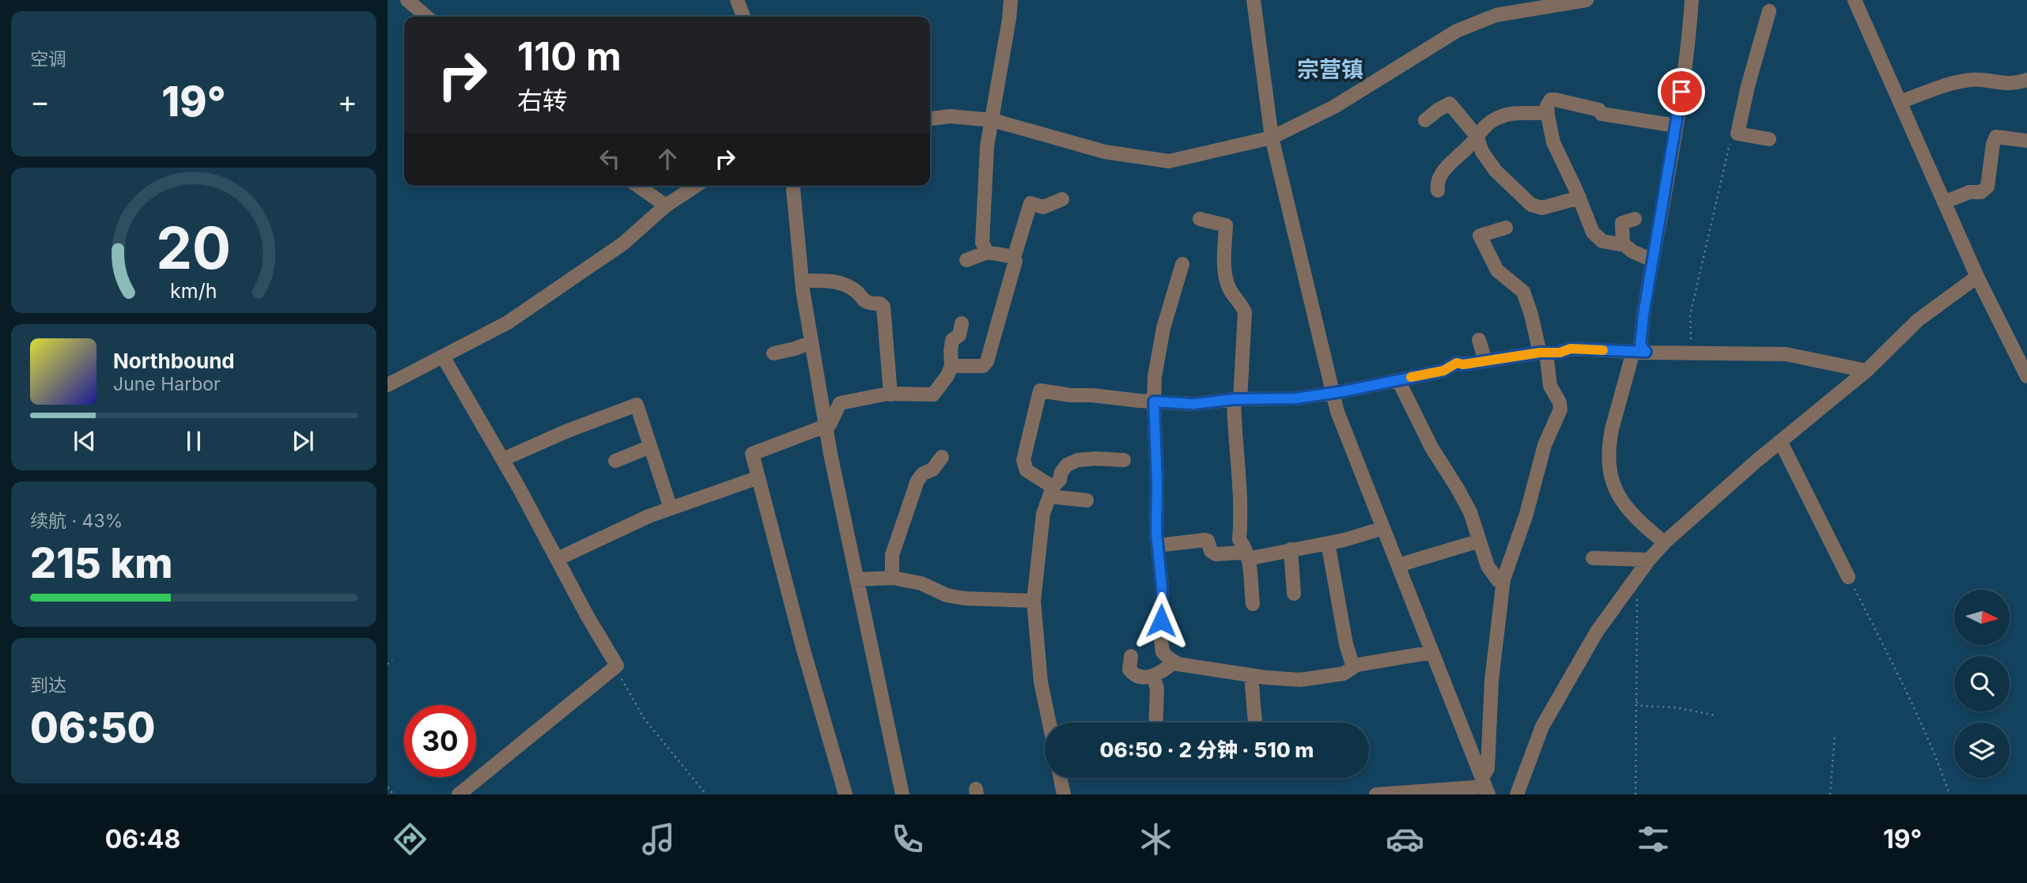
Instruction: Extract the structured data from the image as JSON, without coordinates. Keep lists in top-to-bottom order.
{
  "districts": ["宗营镇"],
  "north": "right",
  "page": {
    "tile": [
      "空调",
      ["续航 · 43%", "215 km"],
      ["到达", "06:50"]
    ],
    "turn": ["110 m", "右转"],
    "heat": ["−", "19°", "+"],
    "song": ["Northbound", "June Harbor"],
    "limit": "30",
    "trip": "06:50 · 2 分钟 · 510 m",
    "tabs": ["06:48", "19°"],
    "gauge": ["20", "km/h"]
  }
}
